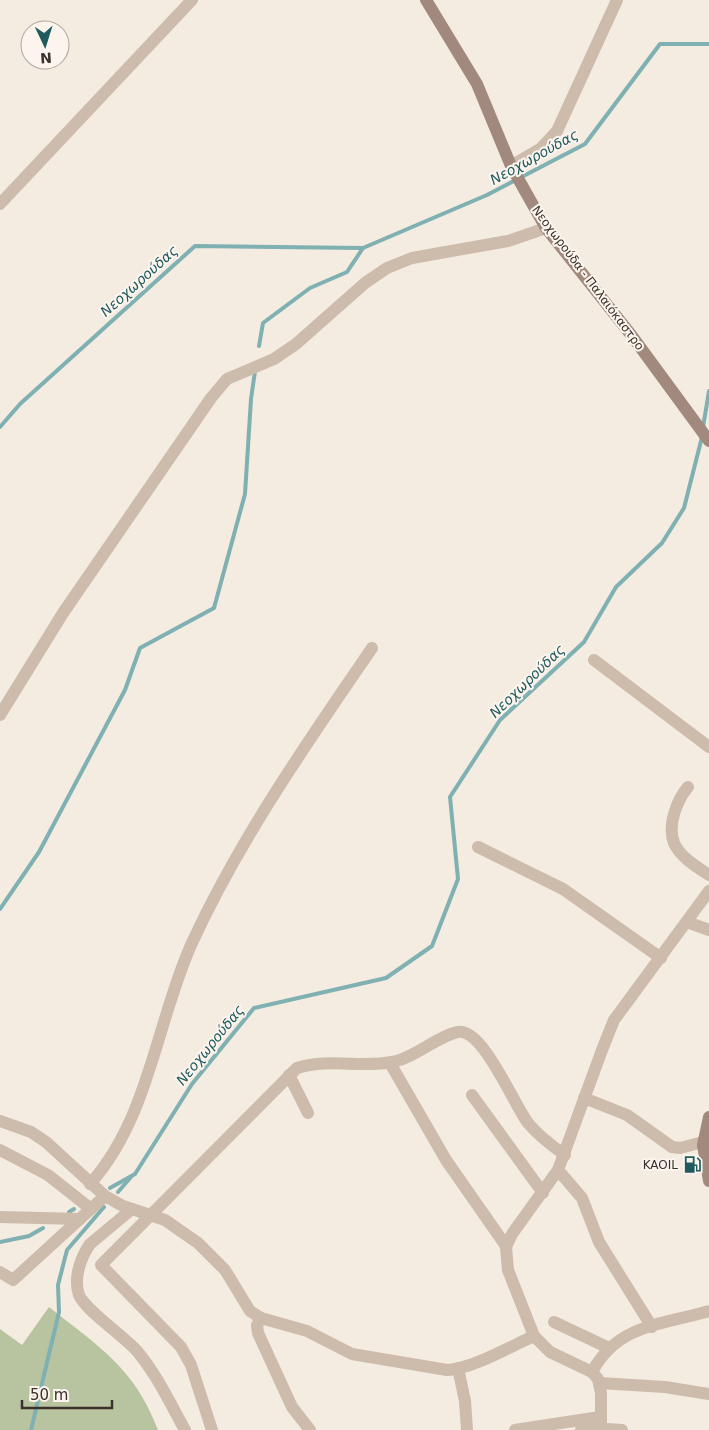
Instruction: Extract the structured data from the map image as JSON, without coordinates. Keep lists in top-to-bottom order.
{
  "streets": {
    "street": ["Νεοχωρούδα - Παλαιόκαστρο"]
  },
  "water": ["Νεοχωρούδας"],
  "places": {
    "fuel station": ["KAOIL"]
  },
  "scale_bar": "50 m",
  "north": "bottom"
}
